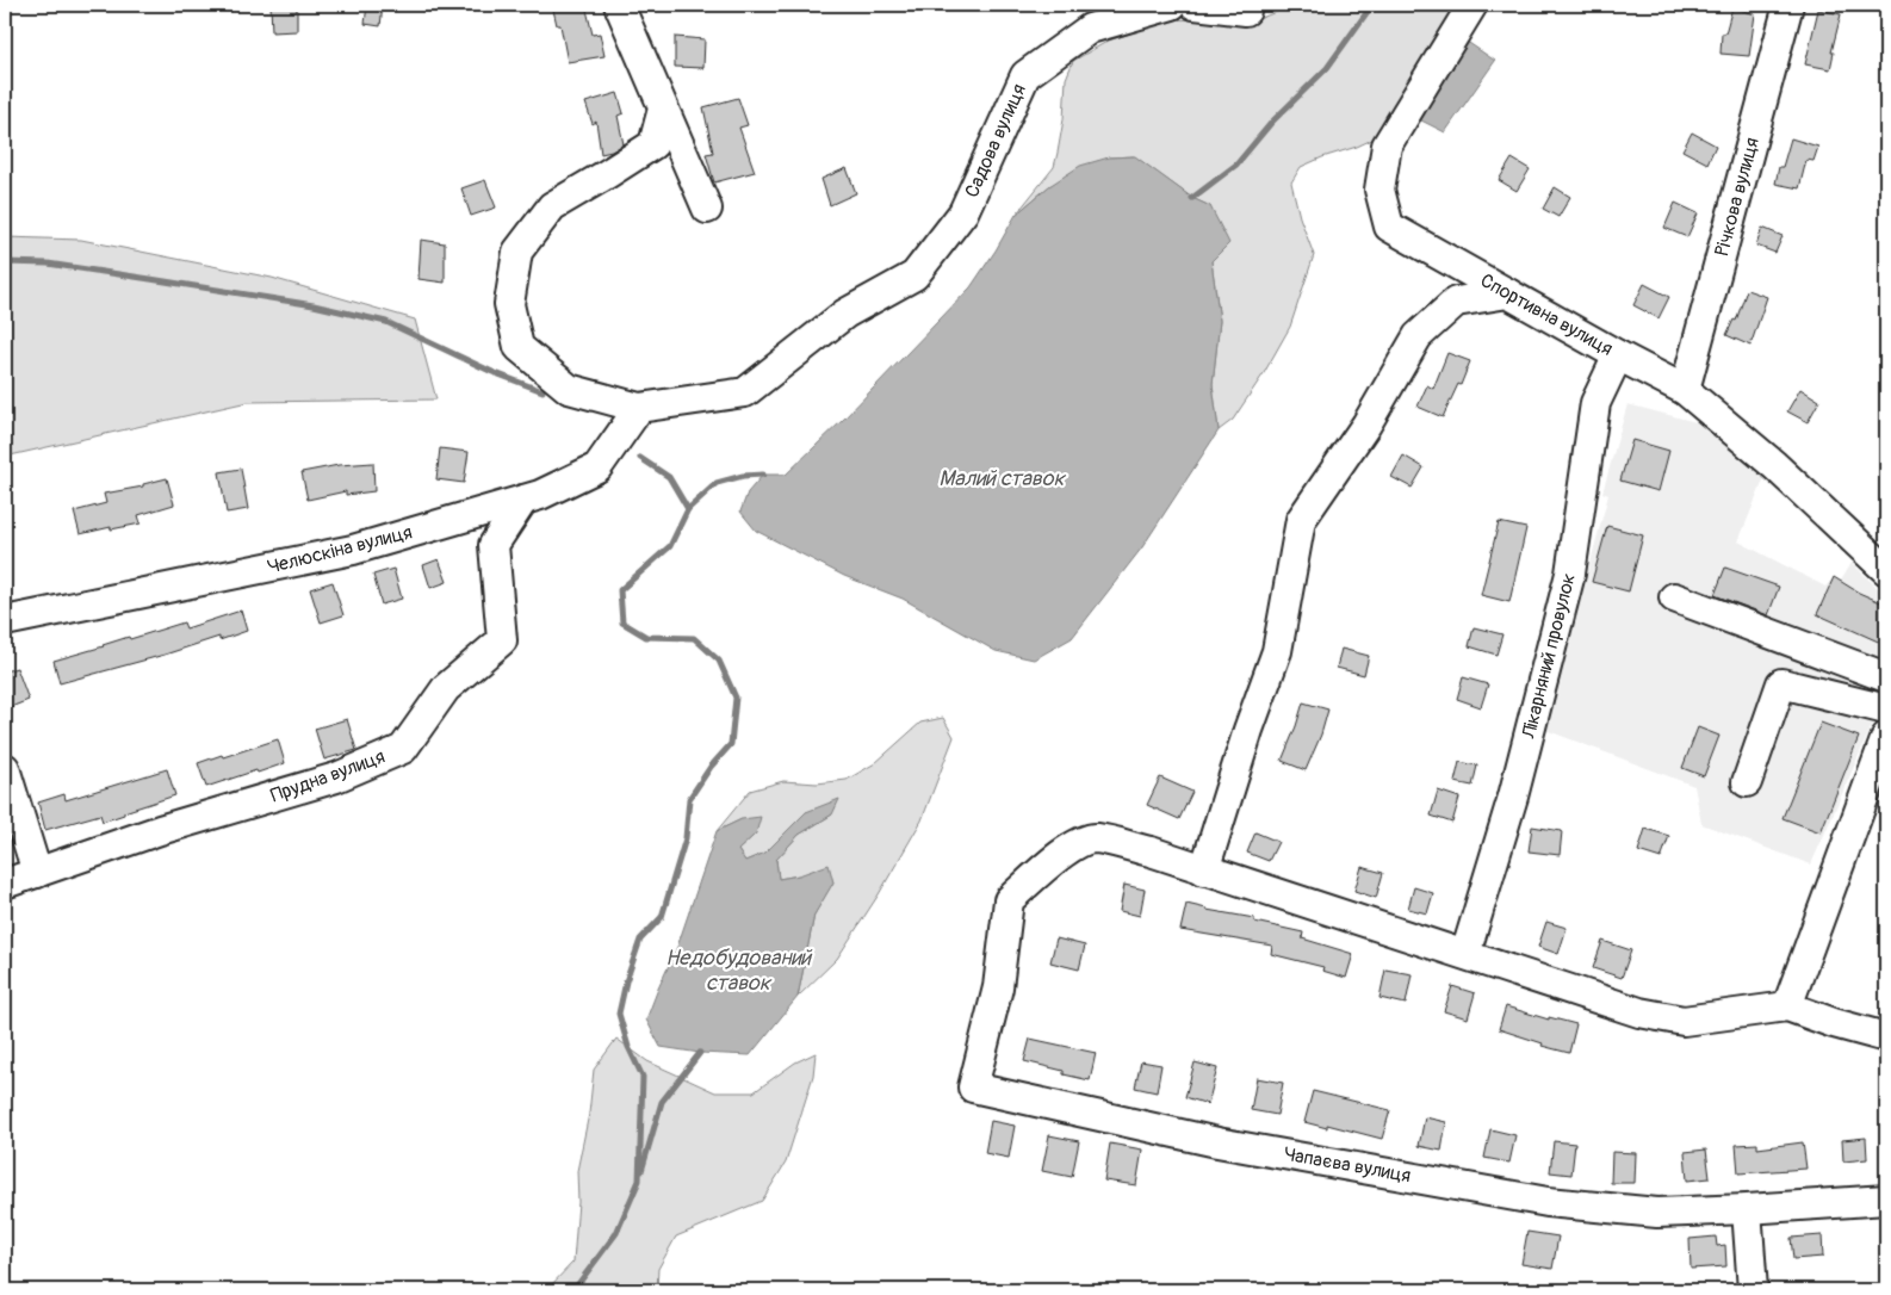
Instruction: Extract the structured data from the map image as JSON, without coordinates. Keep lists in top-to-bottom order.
{
  "streets": {
    "street": [
      "Садова вулиця",
      "Річкова вулиця",
      "Спортивна вулиця",
      "Челюскіна вулиця",
      "Лікарняний провулок",
      "Прудна вулиця",
      "Чапаєва вулиця"
    ]
  },
  "crossings": [
    ["Садова вулиця", "Челюскіна вулиця"],
    ["Річкова вулиця", "Спортивна вулиця"],
    ["Спортивна вулиця", "Лікарняний провулок"]
  ],
  "water": ["Малий ставок", "Недобудований ставок"]
}
